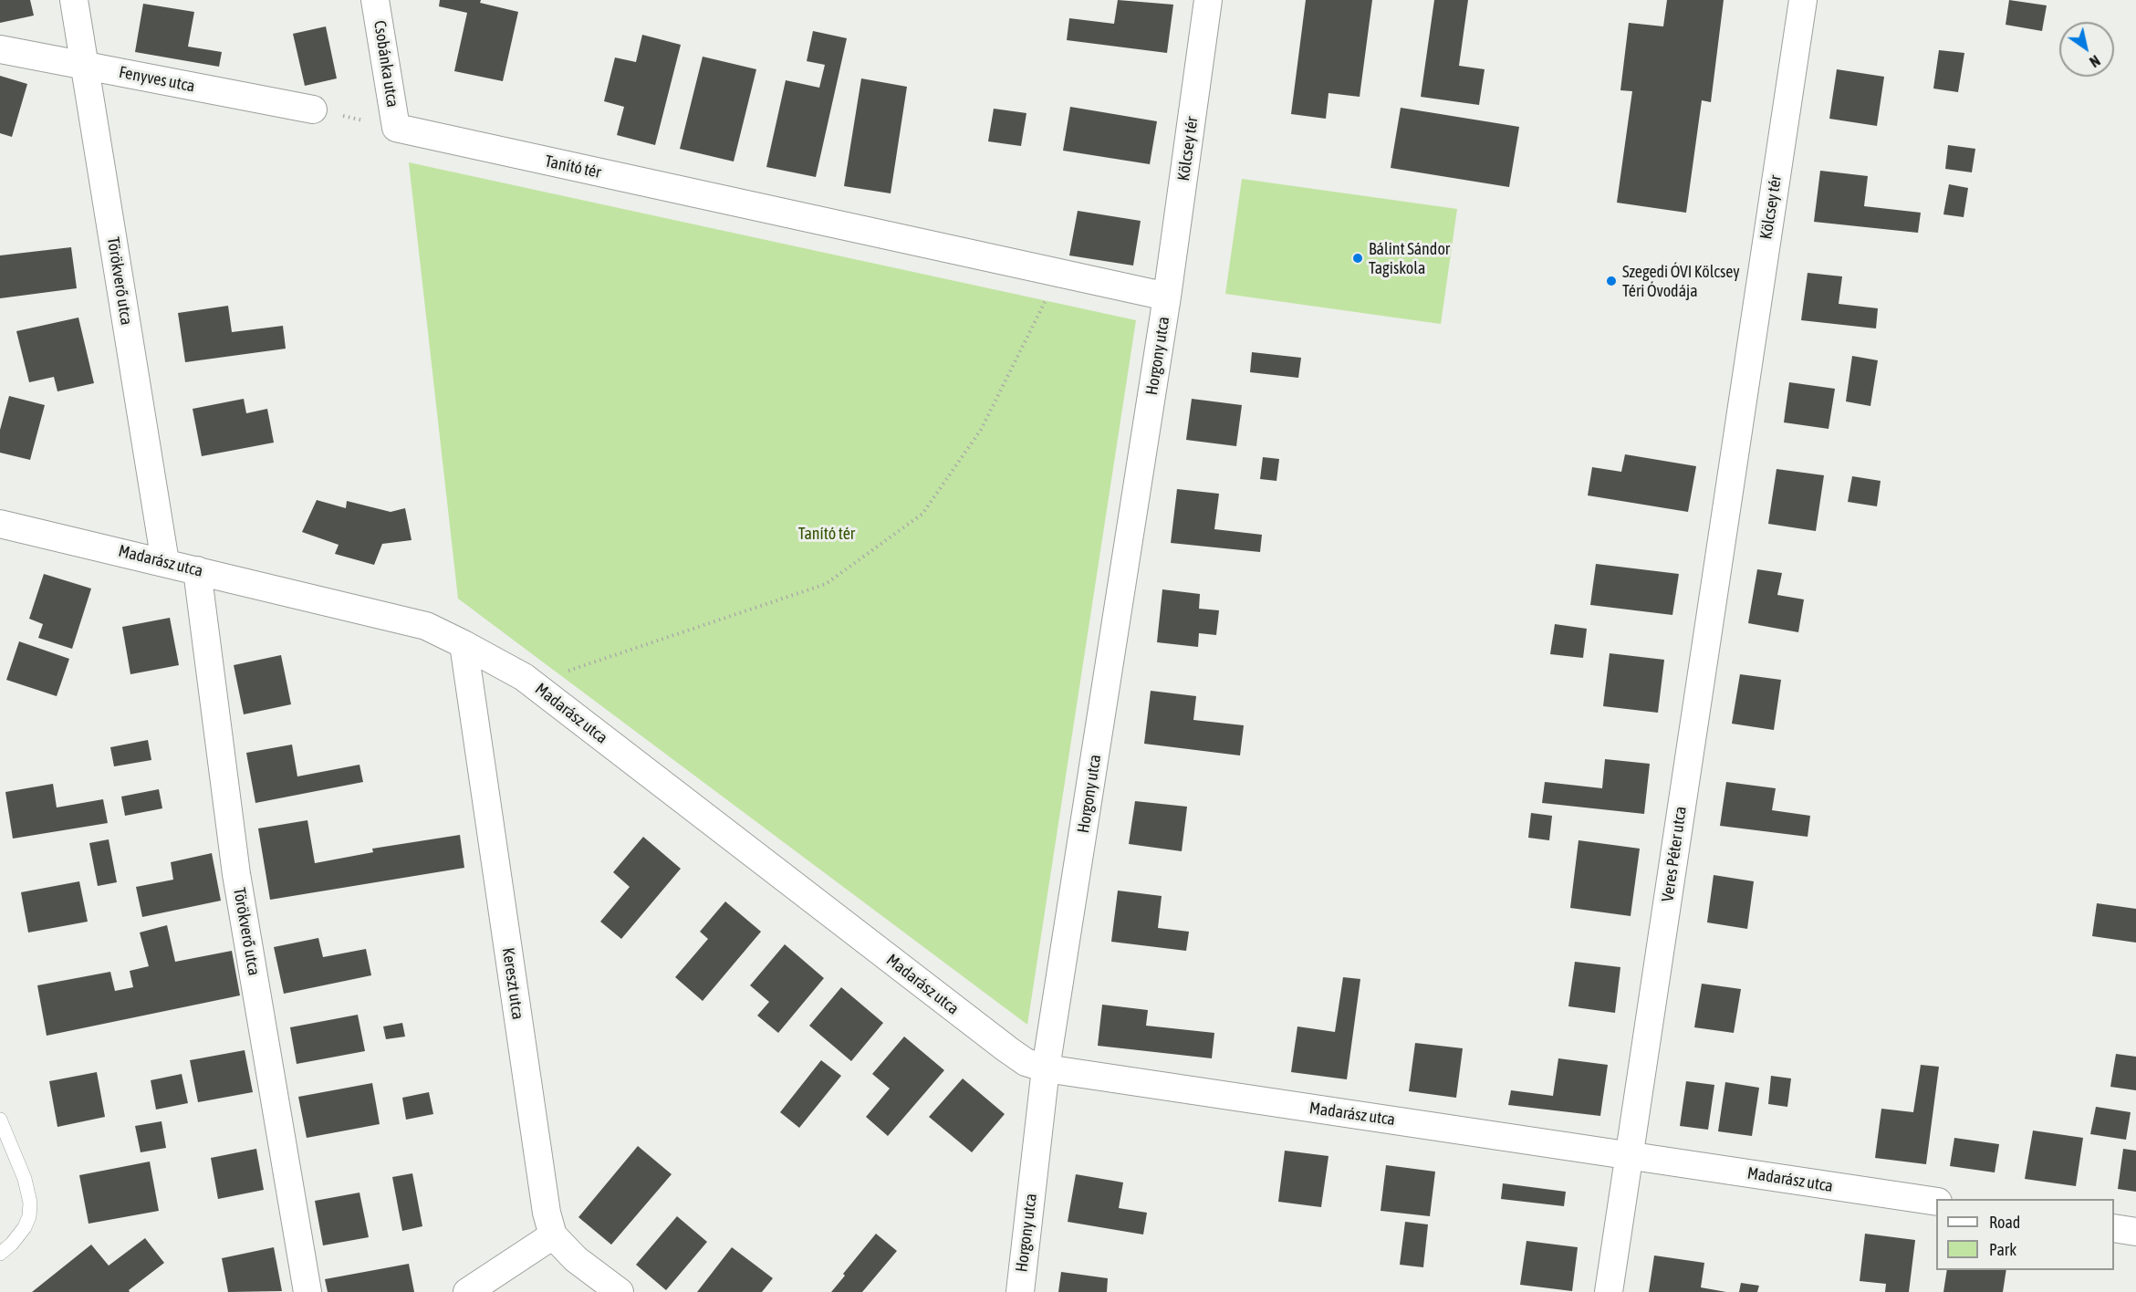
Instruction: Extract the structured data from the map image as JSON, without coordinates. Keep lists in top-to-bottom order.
{
  "streets": {
    "street": [
      "Csobánka utca",
      "Fenyves utca",
      "Kölcsey tér",
      "Tanító tér",
      "Törökverő utca",
      "Horgony utca",
      "Madarász utca",
      "Veres Péter utca",
      "Kereszt utca"
    ]
  },
  "crossings": [
    ["Csobánka utca", "Tanító tér"],
    ["Fenyves utca", "Törökverő utca"],
    ["Kölcsey tér", "Tanító tér"],
    ["Kölcsey tér", "Horgony utca"],
    ["Kölcsey tér", "Veres Péter utca"],
    ["Tanító tér", "Horgony utca"],
    ["Törökverő utca", "Madarász utca"],
    ["Horgony utca", "Madarász utca"],
    ["Madarász utca", "Veres Péter utca"],
    ["Madarász utca", "Kereszt utca"]
  ],
  "parks": ["Tanító tér"],
  "places": ["Bálint Sándor Tagiskola", "Szegedi ÓVI Kölcsey Téri Óvodája"],
  "legend": ["Road", "Park"],
  "north": "bottom right"
}
